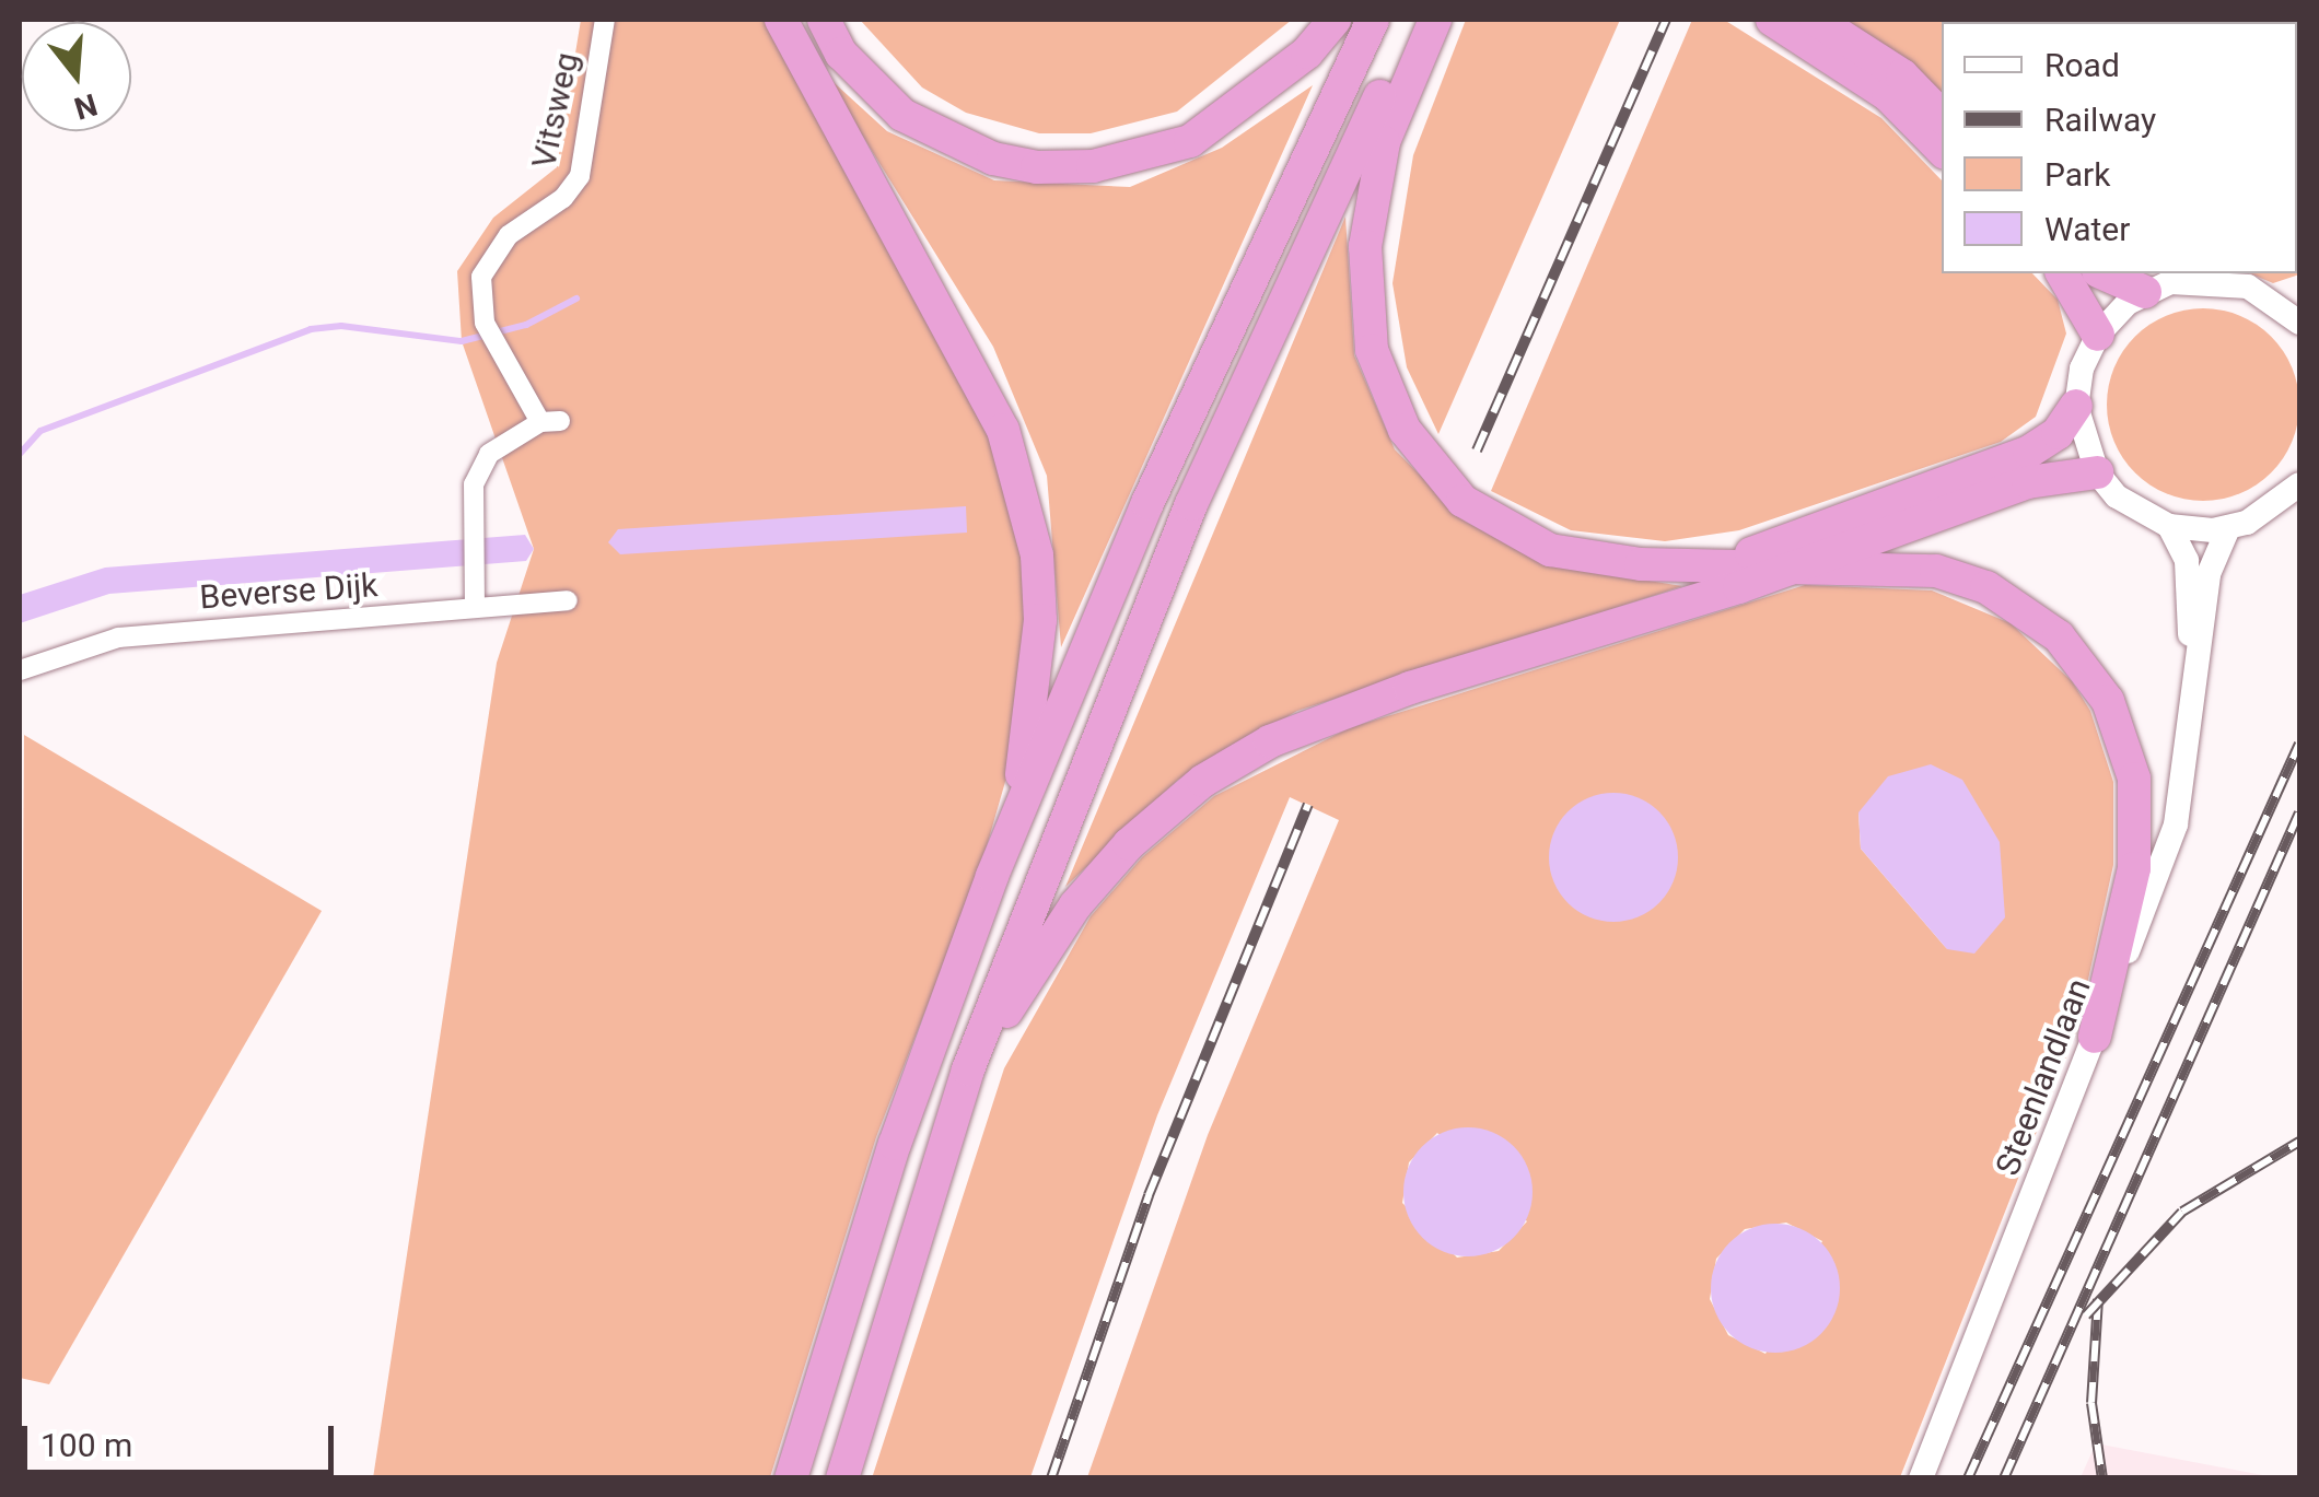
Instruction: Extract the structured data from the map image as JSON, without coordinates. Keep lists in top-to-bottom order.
{
  "streets": {
    "main road": ["Steenlandlaan"],
    "street": ["Vitsweg", "Beverse Dijk"]
  },
  "crossings": [
    ["Vitsweg", "Beverse Dijk"]
  ],
  "legend": [
    "Road",
    "Railway",
    "Park",
    "Water"
  ],
  "scale_bar": "100 m",
  "north": "bottom"
}
